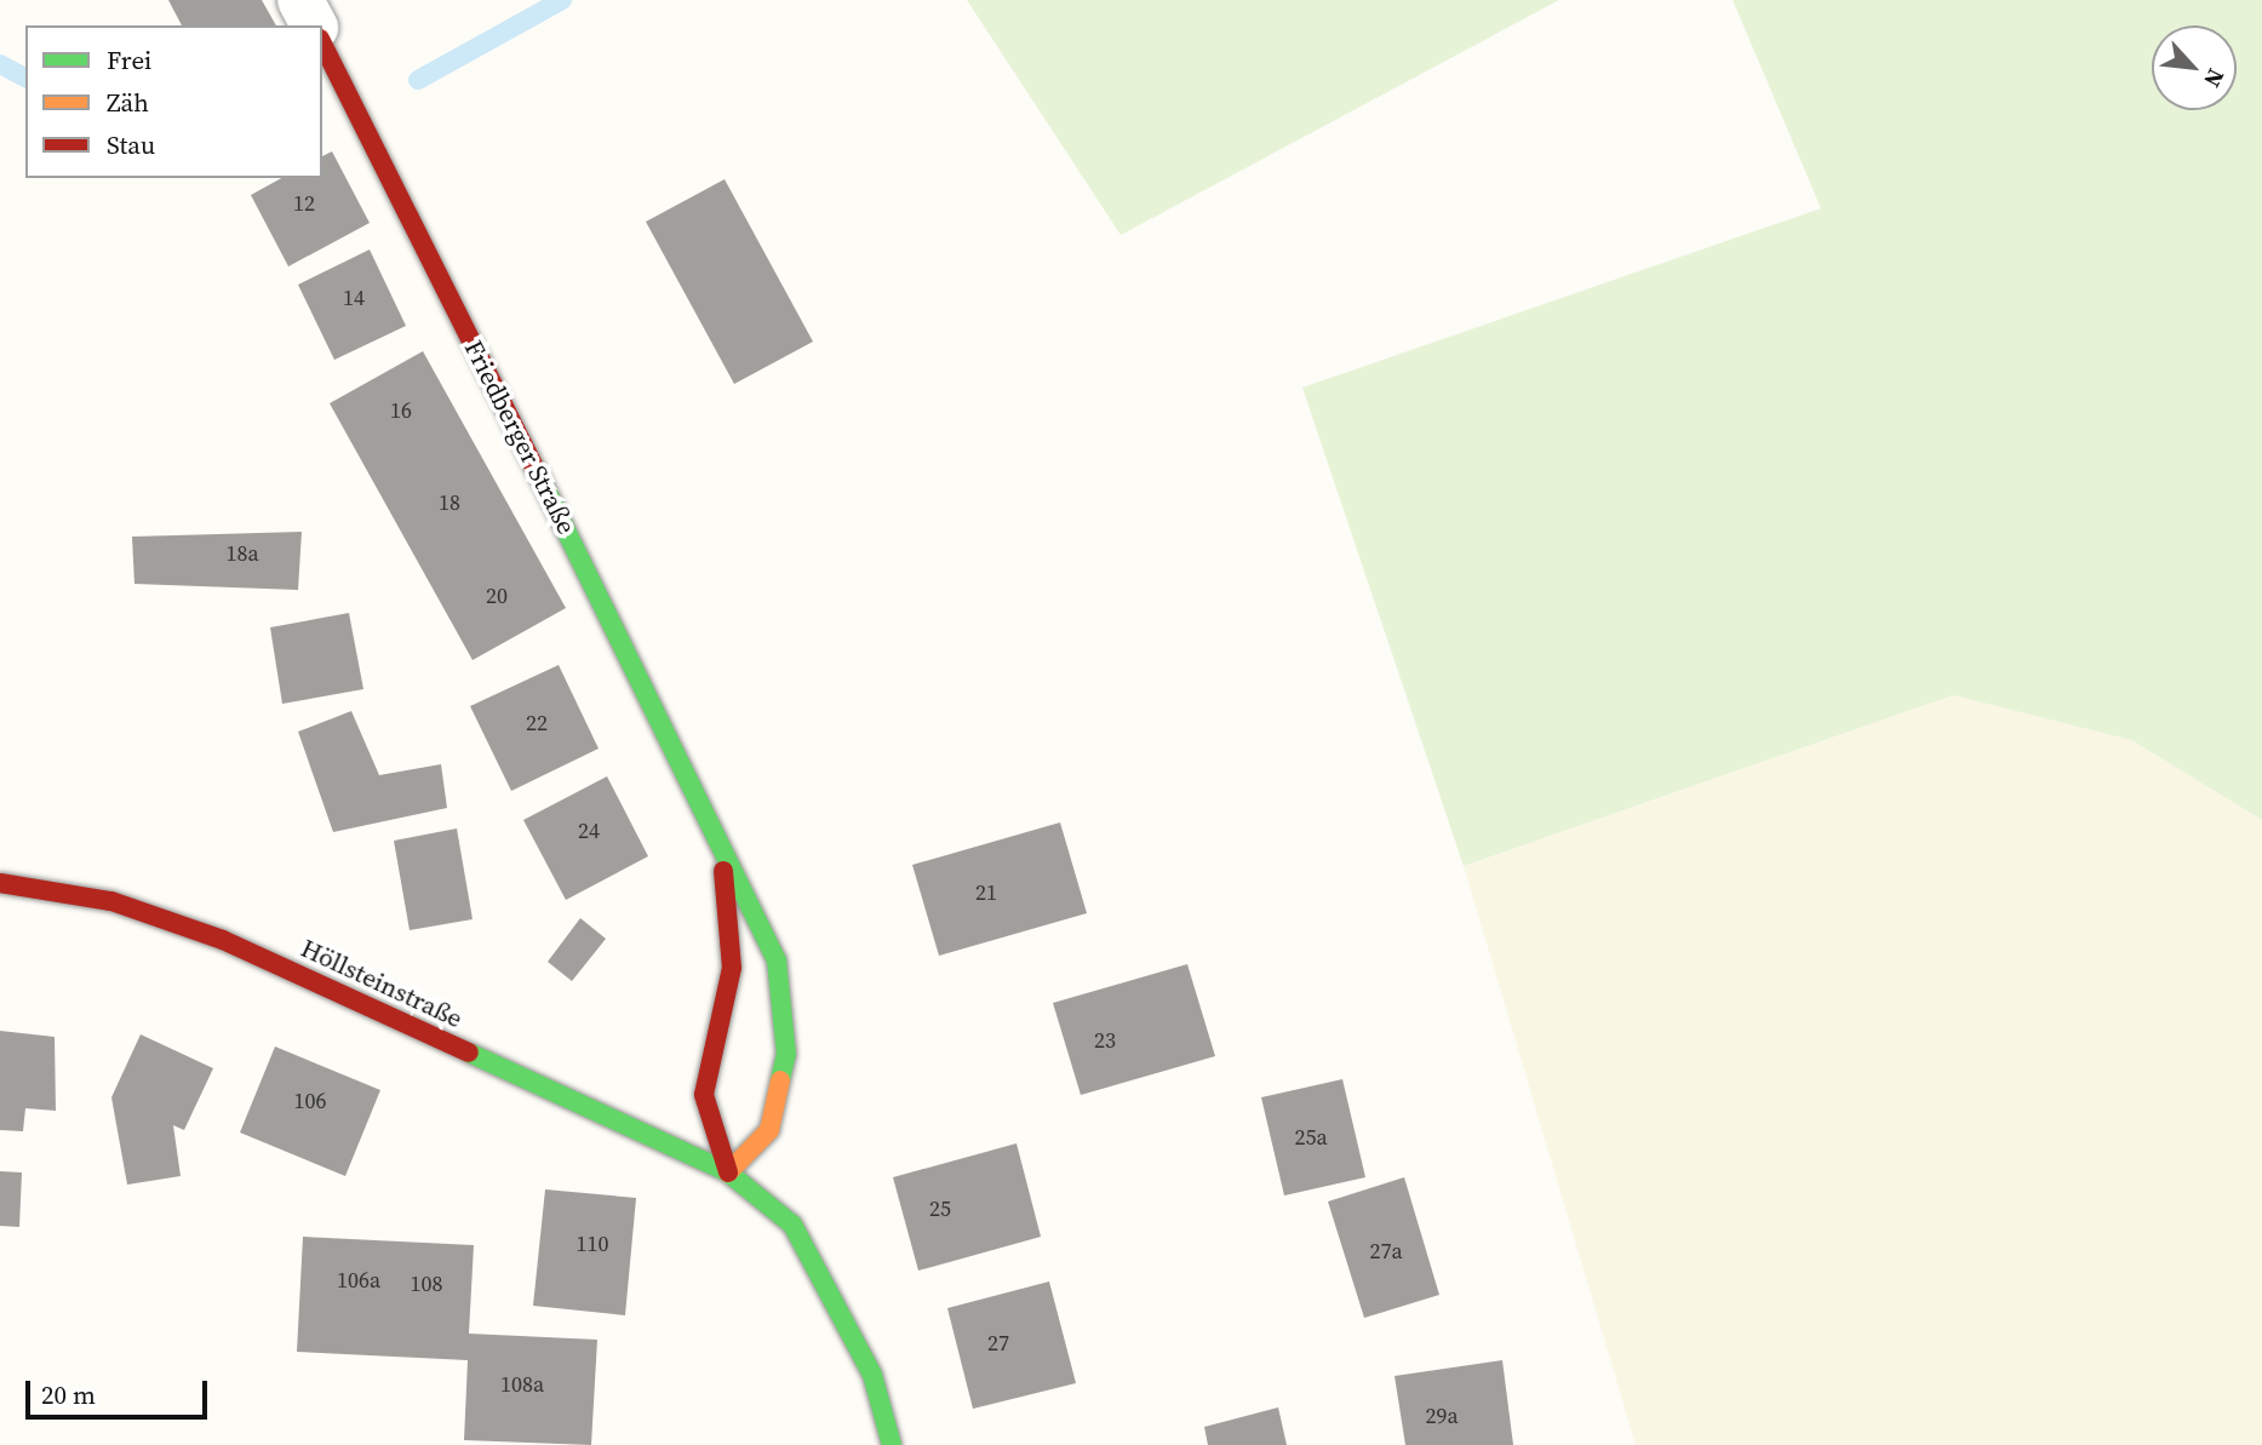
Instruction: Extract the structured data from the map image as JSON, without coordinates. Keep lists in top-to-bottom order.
{
  "streets": {
    "street": ["Friedberger Straße", "Höllsteinstraße"]
  },
  "crossings": [
    ["Friedberger Straße", "Höllsteinstraße"]
  ],
  "house_numbers": [
    "12",
    "14",
    "16",
    "18",
    "18a",
    "20",
    "22",
    "24",
    "21",
    "23",
    "106",
    "25a",
    "25",
    "110",
    "27a",
    "106a",
    "108",
    "27",
    "108a",
    "29a"
  ],
  "legend": ["Frei", "Zäh", "Stau"],
  "scale_bar": "20 m",
  "north": "bottom right"
}
